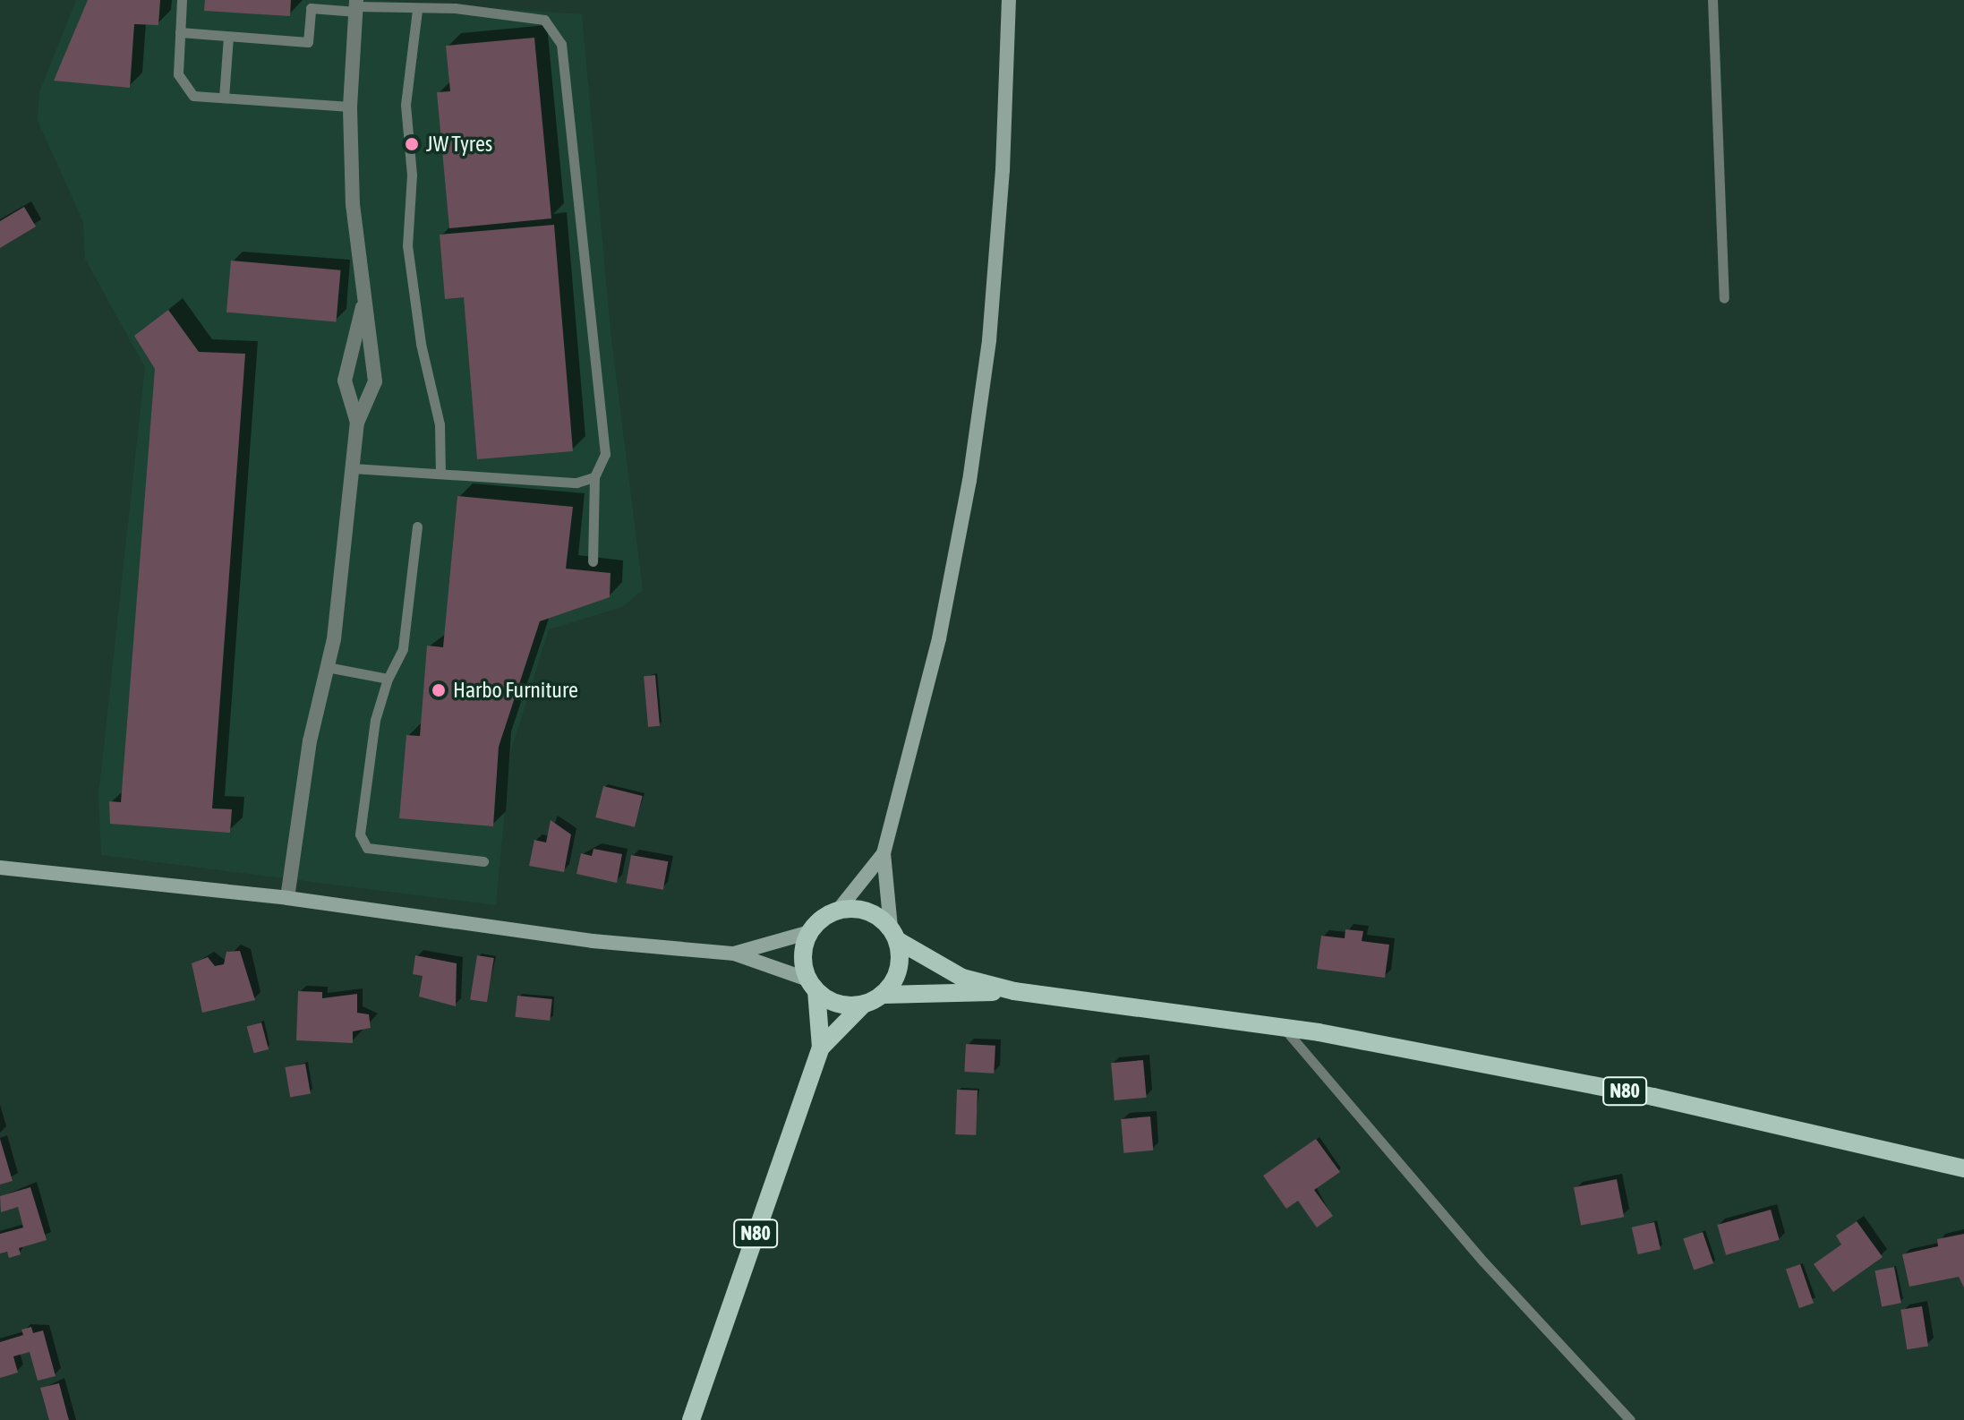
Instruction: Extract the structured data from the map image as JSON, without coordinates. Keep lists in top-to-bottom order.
{
  "streets": {
    "main road": ["N80"]
  },
  "places": ["JW Tyres", "Harbo Furniture"]
}
